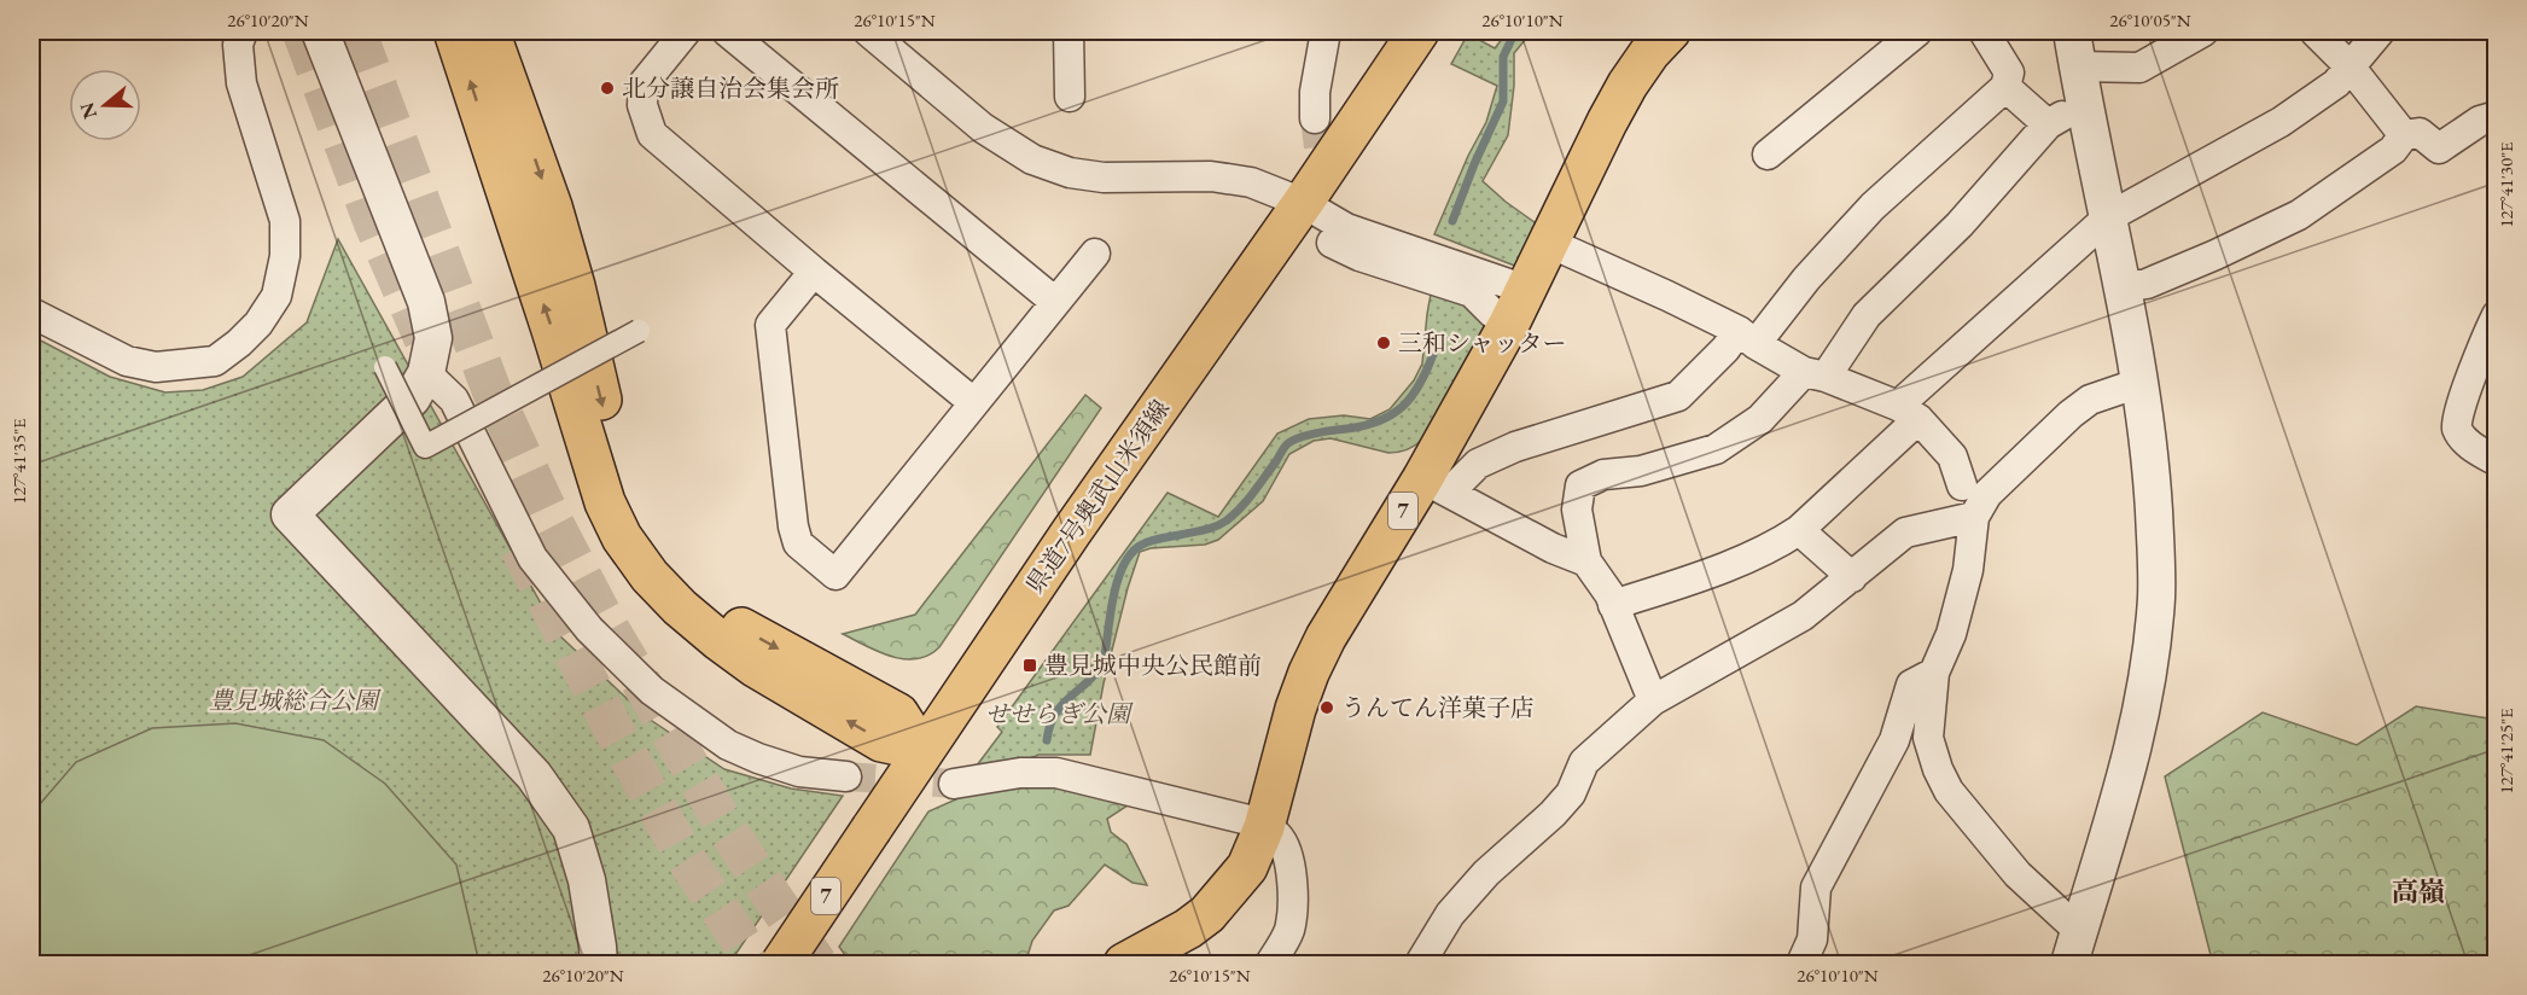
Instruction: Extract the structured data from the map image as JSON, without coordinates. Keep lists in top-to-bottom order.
{
  "streets": {
    "main road": ["県道7号奥武山米須線", "7"]
  },
  "districts": ["高嶺"],
  "parks": ["豊見城総合公園", "せせらぎ公園"],
  "places": {
    "other": ["北分譲自治会集会所", "三和シャッター", "うんてん洋菓子店"],
    "transit": ["豊見城中央公民館前"]
  },
  "north": "left",
  "coordinates": [
    "26°10'20\"N",
    "26°10'15\"N",
    "26°10'10\"N",
    "26°10'05\"N",
    "127°41'30\"E",
    "127°41'35\"E",
    "127°41'25\"E"
  ]
}
